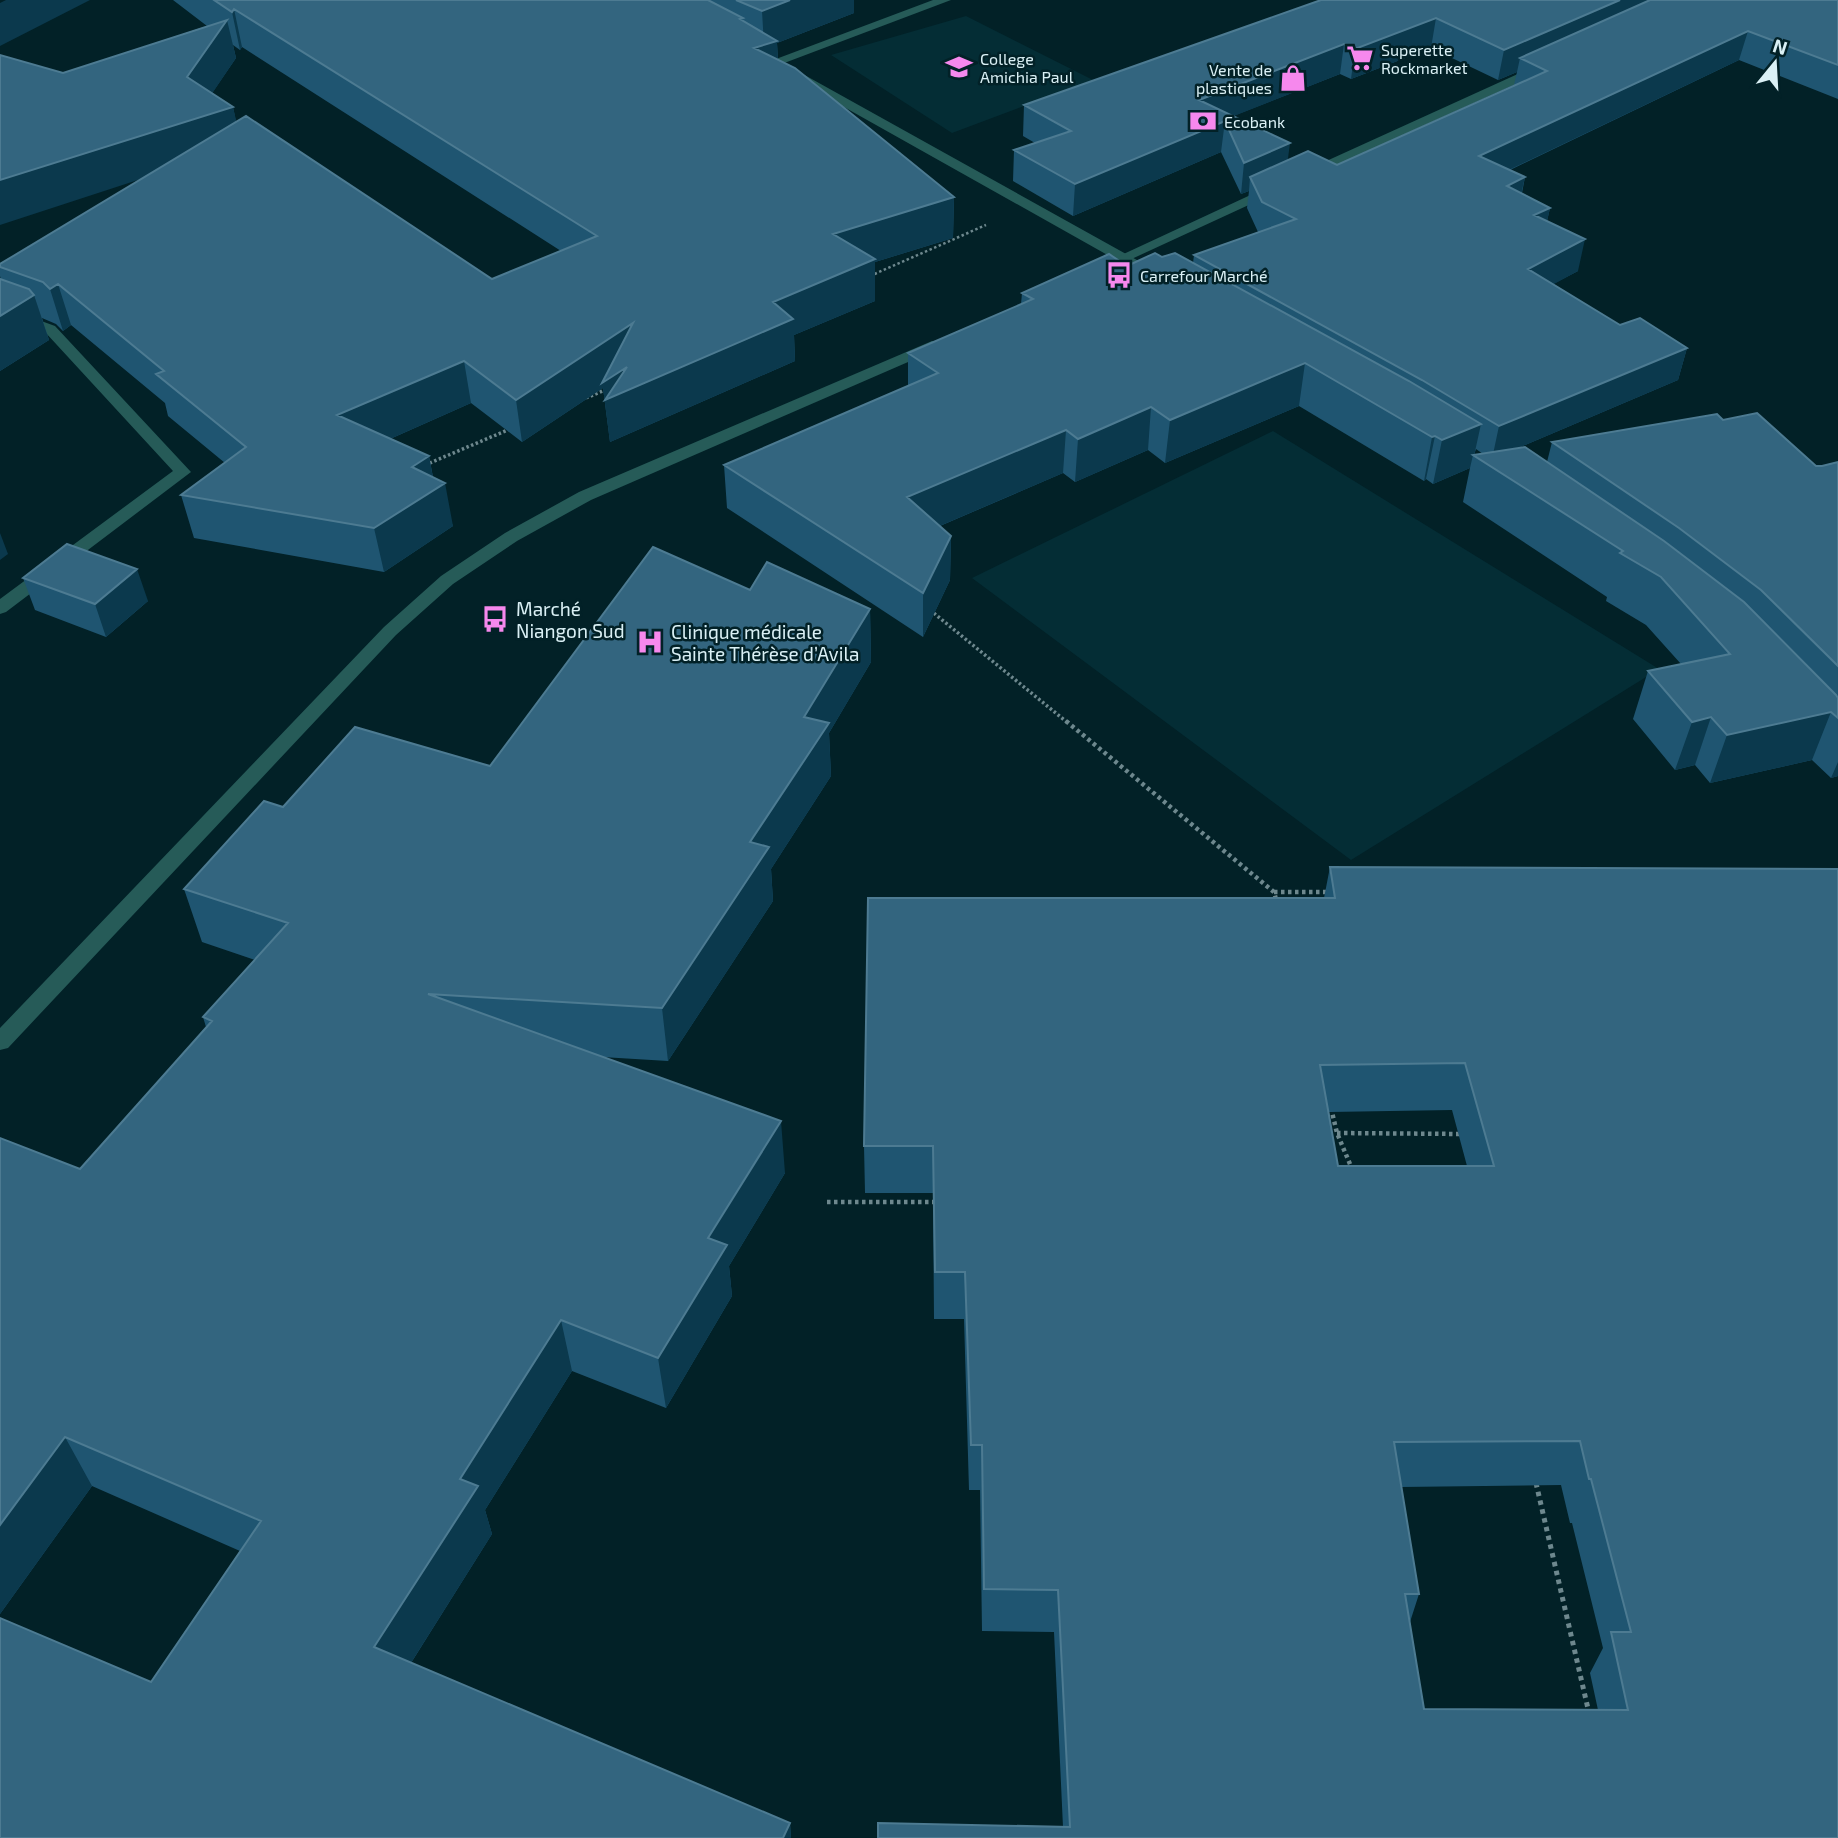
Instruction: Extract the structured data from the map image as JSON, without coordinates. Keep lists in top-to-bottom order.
{
  "places": {
    "supermarket": ["Superette Rockmarket"],
    "school or university": ["College Amichia Paul"],
    "shop": ["Vente de plastiques"],
    "bank": ["Ecobank"],
    "bus stop": ["Carrefour Marché", "Marché Niangon Sud"],
    "hospital": ["Clinique médicale Sainte Thérèse d’Avila"]
  },
  "north": "top"
}
